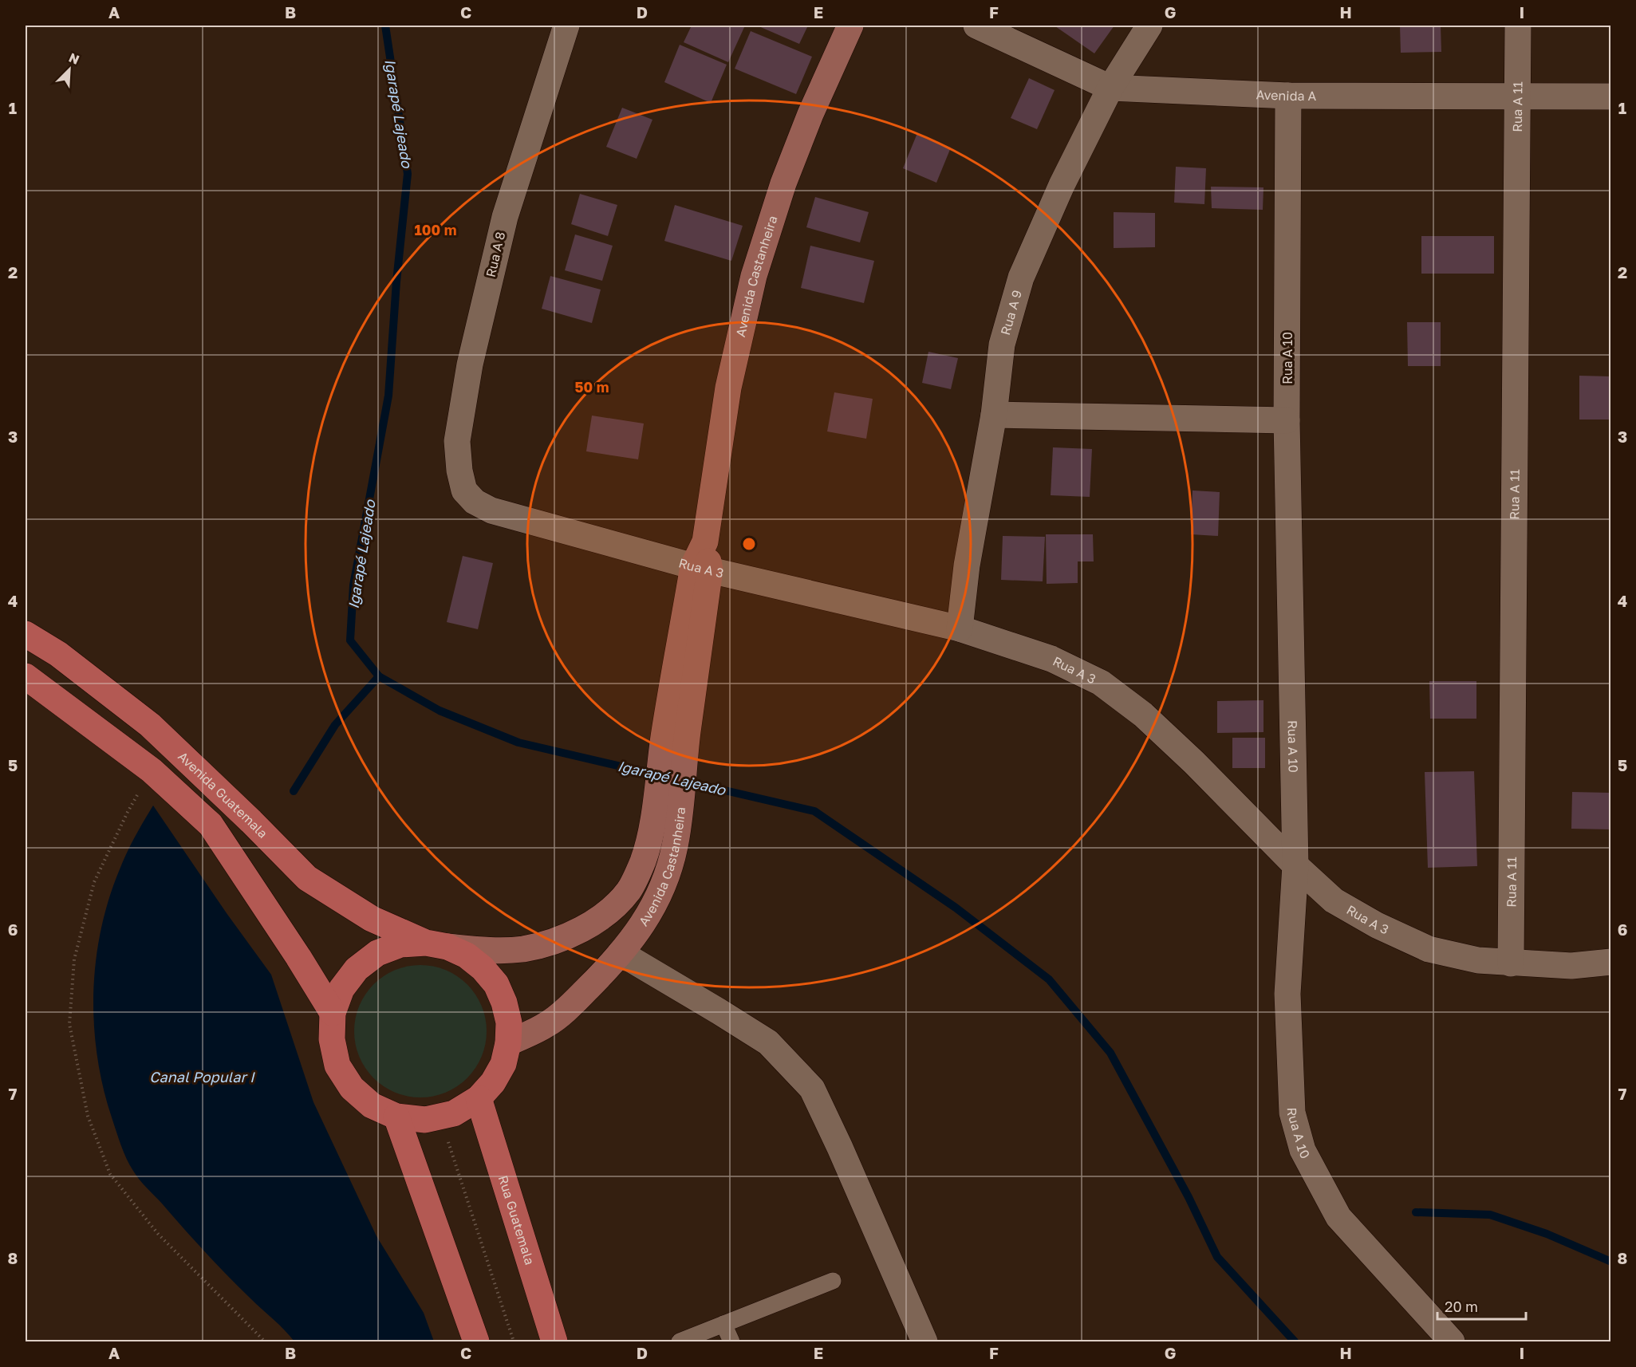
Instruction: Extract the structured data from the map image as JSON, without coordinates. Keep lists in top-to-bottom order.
{
  "streets": {
    "main road": ["Avenida Guatemala", "Rua Guatemala"],
    "street": [
      "Avenida A",
      "Rua A 11",
      "Rua A 8",
      "Avenida Castanheira",
      "Rua A 9",
      "Rua A 10",
      "Rua A 3"
    ]
  },
  "crossings": [
    ["Avenida A", "Rua A 11"],
    ["Avenida A", "Rua A 9"],
    ["Avenida A", "Rua A 10"],
    ["Rua A 11", "Rua A 3"],
    ["Rua A 8", "Rua A 3"],
    ["Avenida Castanheira", "Rua A 3"],
    ["Avenida Castanheira", "Avenida Guatemala"],
    ["Rua A 9", "Rua A 3"],
    ["Rua A 10", "Rua A 3"],
    ["Avenida Guatemala", "Rua Guatemala"]
  ],
  "water": ["Igarapé Lajeado", "Canal Popular I"],
  "scale_bar": "20 m",
  "north": "top right",
  "grid": {
    "columns": [
      "A",
      "B",
      "C",
      "D",
      "E",
      "F",
      "G",
      "H",
      "I"
    ],
    "rows": [
      "1",
      "2",
      "3",
      "4",
      "5",
      "6",
      "7",
      "8"
    ]
  },
  "rings": ["100 m", "50 m"]
}
